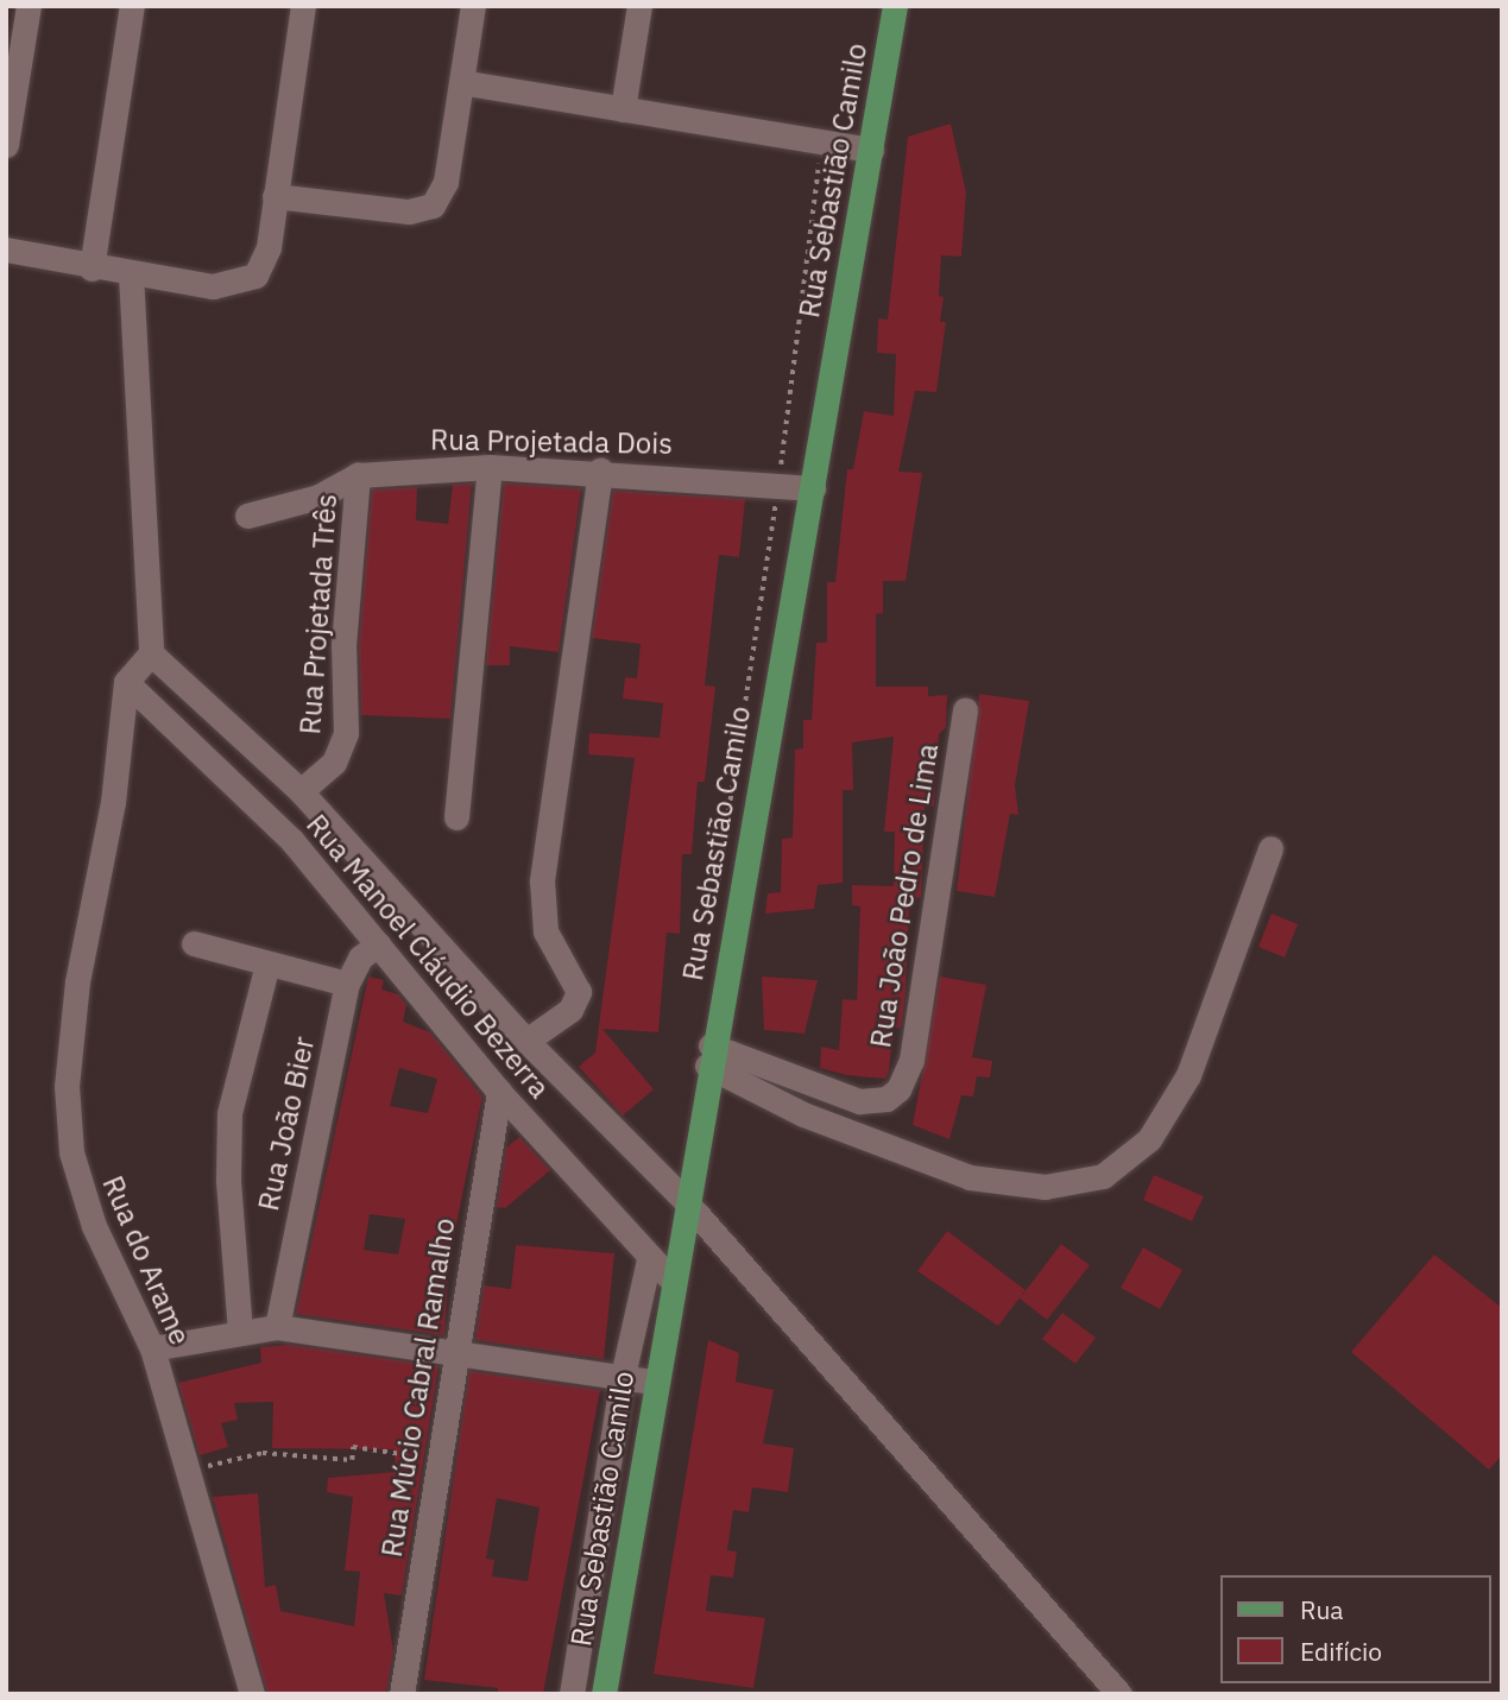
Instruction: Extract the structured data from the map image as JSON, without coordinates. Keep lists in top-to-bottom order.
{
  "streets": {
    "main road": ["Rua Sebastião Camilo"],
    "street": [
      "Rua Projetada Dois",
      "Rua Projetada Três",
      "Rua João Pedro de Lima",
      "Rua Manoel Cláudio Bezerra",
      "Rua João Bier",
      "Rua do Arame",
      "Rua Múcio Cabral Ramalho"
    ]
  },
  "crossings": [
    ["Rua Sebastião Camilo", "Rua Projetada Dois"],
    ["Rua Sebastião Camilo", "Rua João Pedro de Lima"],
    ["Rua Sebastião Camilo", "Rua Manoel Cláudio Bezerra"],
    ["Rua Projetada Dois", "Rua Projetada Três"],
    ["Rua Manoel Cláudio Bezerra", "Rua João Bier"],
    ["Rua Manoel Cláudio Bezerra", "Rua do Arame"],
    ["Rua Manoel Cláudio Bezerra", "Rua Múcio Cabral Ramalho"]
  ],
  "legend": ["Rua", "Edifício"]
}
